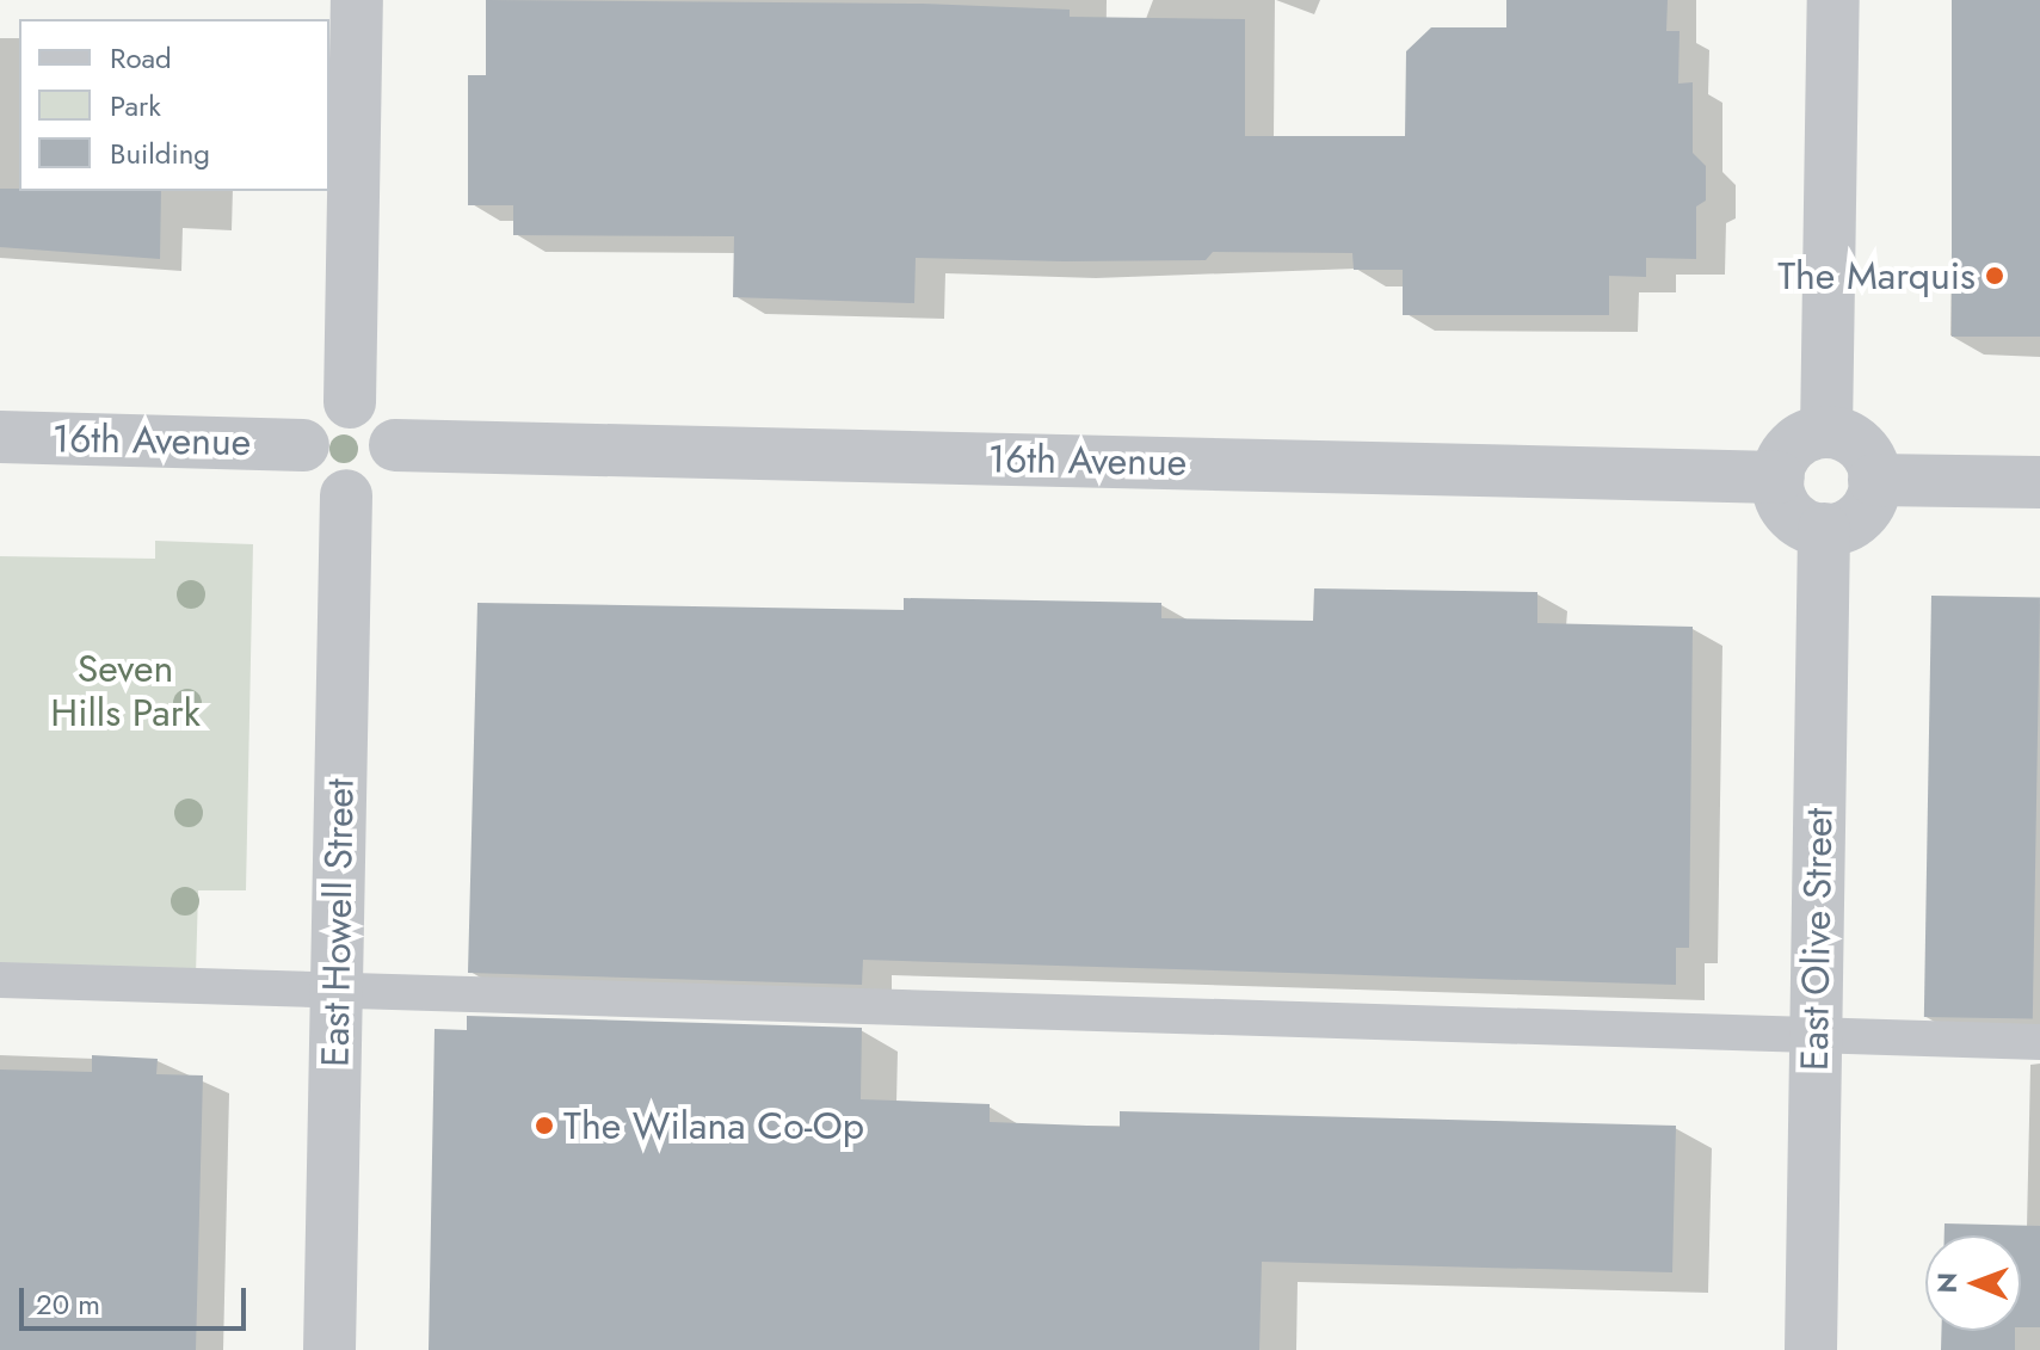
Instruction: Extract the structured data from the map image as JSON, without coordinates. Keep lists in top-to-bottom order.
{
  "streets": {
    "street": ["16th Avenue", "East Howell Street", "East Olive Street"]
  },
  "crossings": [
    ["16th Avenue", "East Howell Street"],
    ["16th Avenue", "East Olive Street"]
  ],
  "parks": ["Seven Hills Park"],
  "places": ["The Marquis", "The Wilana Co-Op"],
  "legend": ["Road", "Park", "Building"],
  "scale_bar": "20 m",
  "north": "left"
}
